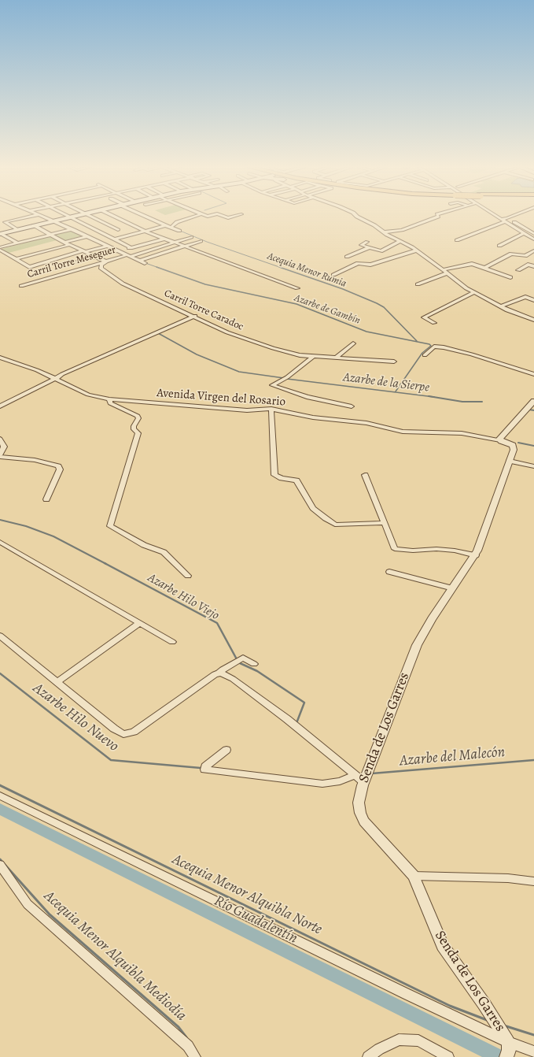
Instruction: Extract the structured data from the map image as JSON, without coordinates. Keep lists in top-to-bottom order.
{
  "streets": {
    "street": [
      "Carril Torre Meseguer",
      "Carril Torre Caradoc",
      "Avenida Virgen del Rosario",
      "Senda de Los Garres"
    ]
  },
  "crossings": [
    ["Carril Torre Meseguer", "Carril Torre Caradoc"],
    ["Avenida Virgen del Rosario", "Senda de Los Garres"]
  ],
  "water": [
    "Acequia Menor Rumia",
    "Azarbe de Gambín",
    "Azarbe de la Sierpe",
    "Azarbe Hilo Viejo",
    "Azarbe Hilo Nuevo",
    "Azarbe del Malecón",
    "Acequia Menor Alquibla Norte",
    "Río Guadalentín",
    "Acequia Menor Alquibla Mediodía"
  ]
}
